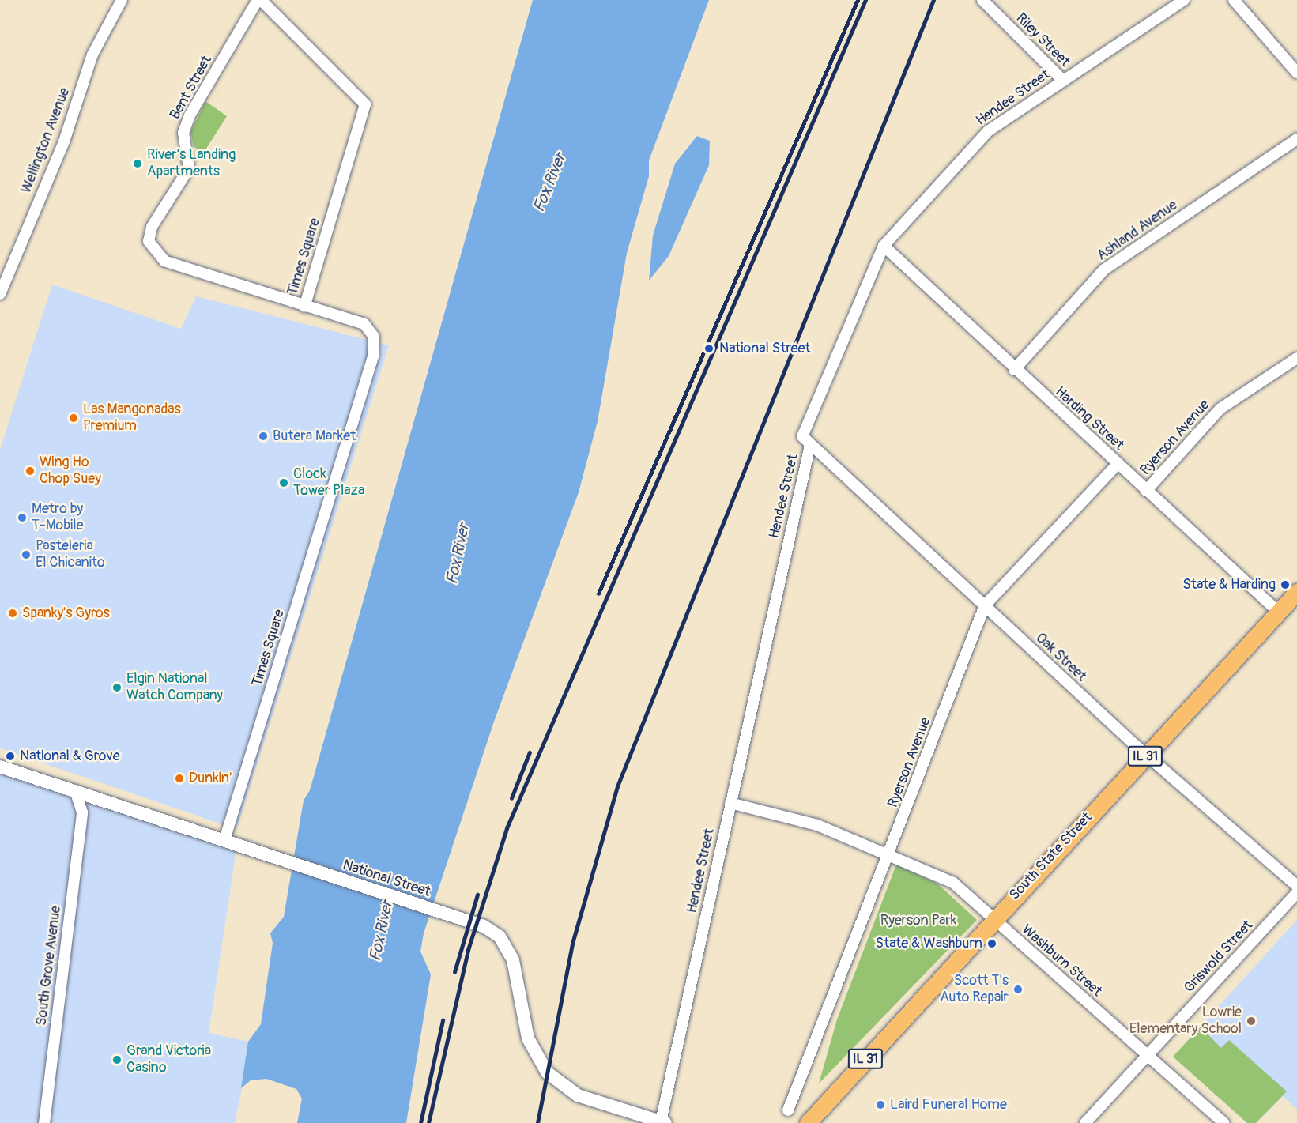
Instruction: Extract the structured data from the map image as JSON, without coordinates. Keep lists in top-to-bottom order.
{
  "streets": {
    "main road": ["IL 31", "South State Street"],
    "street": [
      "Riley Street",
      "Bent Street",
      "Hendee Street",
      "Wellington Avenue",
      "Ashland Avenue",
      "Times Square",
      "Harding Street",
      "Ryerson Avenue",
      "Oak Street",
      "National Street",
      "Griswold Street",
      "Washburn Street",
      "South Grove Avenue"
    ]
  },
  "crossings": [
    ["Riley Street", "Hendee Street"],
    ["Bent Street", "Times Square"],
    ["Hendee Street", "Harding Street"],
    ["Hendee Street", "Oak Street"],
    ["Hendee Street", "National Street"],
    ["Hendee Street", "Washburn Street"],
    ["Ashland Avenue", "Harding Street"],
    ["Times Square", "National Street"],
    ["Harding Street", "Ryerson Avenue"],
    ["Harding Street", "South State Street"],
    ["Ryerson Avenue", "Oak Street"],
    ["Ryerson Avenue", "Washburn Street"],
    ["Oak Street", "South State Street"],
    ["South State Street", "Washburn Street"],
    ["National Street", "South Grove Avenue"],
    ["Griswold Street", "Washburn Street"]
  ],
  "water": ["Fox River"],
  "parks": ["Ryerson Park"],
  "places": [
    "River's Landing Apartments",
    "National Street",
    "Las Mangonadas Premium",
    "Butera Market",
    "Wing Ho Chop Suey",
    "Clock Tower Plaza",
    "Metro by T-Mobile",
    "Pasteleria El Chicanito",
    "State & Harding",
    "Spanky's Gyros",
    "Elgin National Watch Company",
    "National & Grove",
    "Dunkin'",
    "State & Washburn",
    "Scott T's Auto Repair",
    "Lowrie Elementary School",
    "Grand Victoria Casino",
    "Laird Funeral Home"
  ]
}
